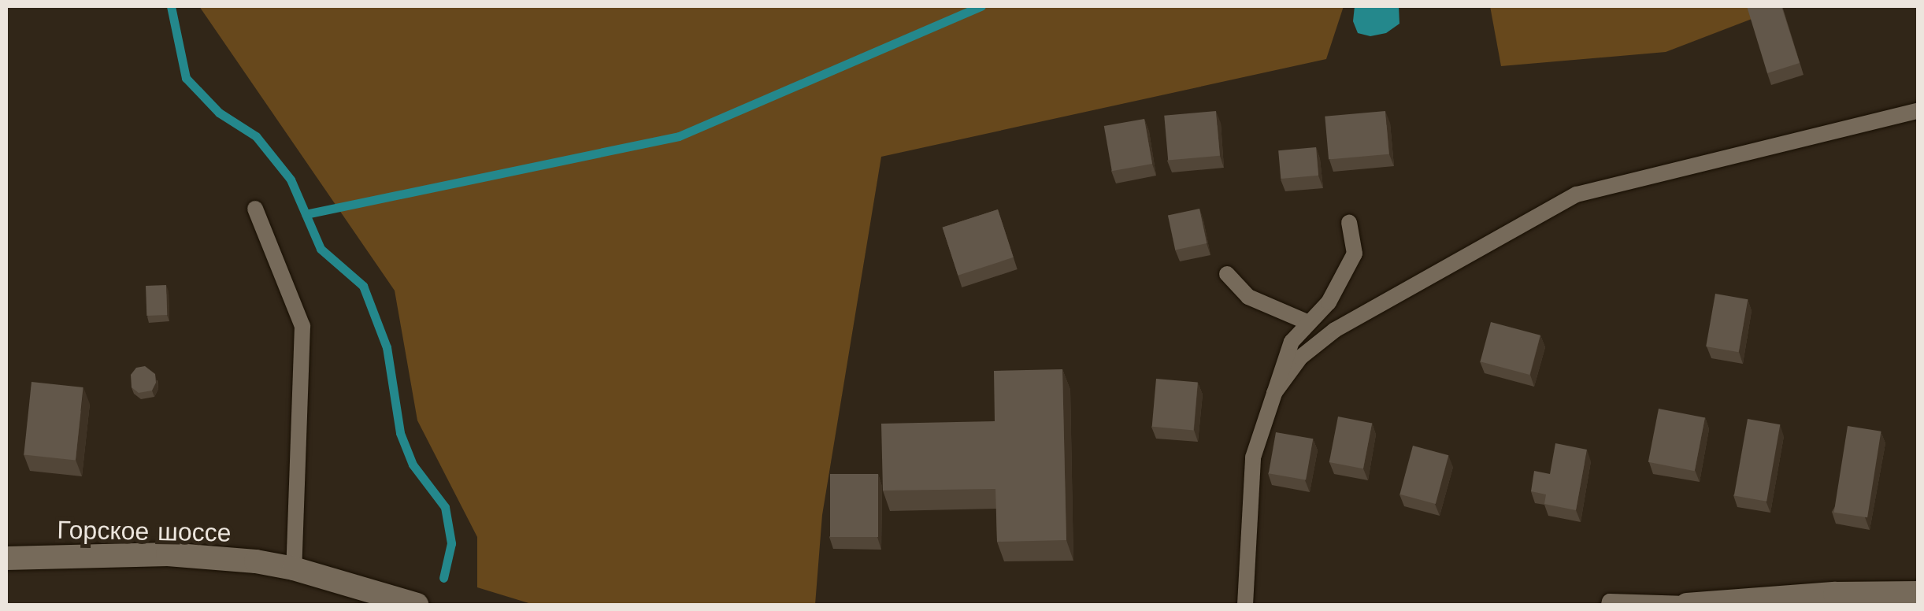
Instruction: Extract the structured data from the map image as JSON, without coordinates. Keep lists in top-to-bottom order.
{
  "streets": {
    "main road": ["Горское шоссе"]
  }
}
